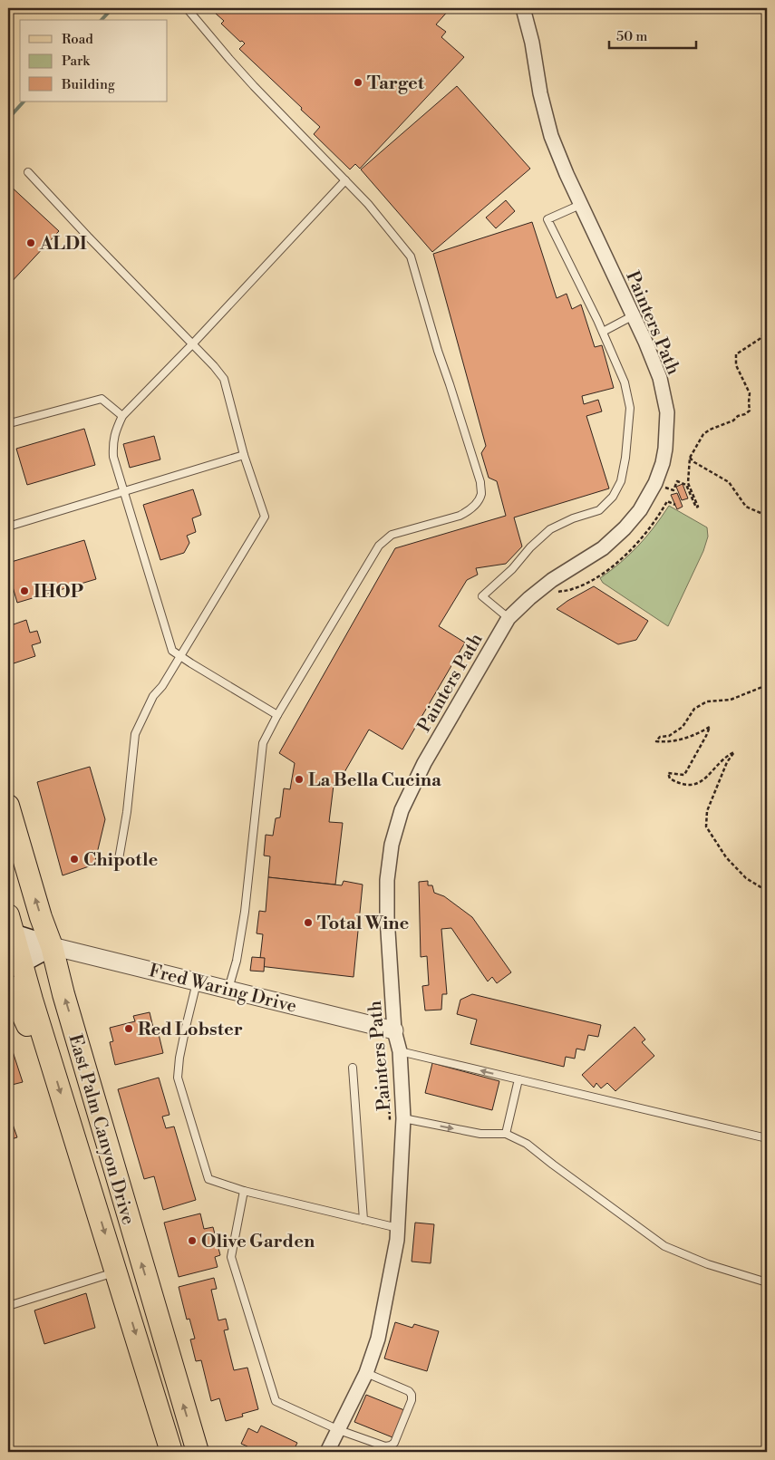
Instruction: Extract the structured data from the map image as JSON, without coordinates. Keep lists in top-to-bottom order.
{
  "streets": {
    "main road": ["Fred Waring Drive", "East Palm Canyon Drive"],
    "street": ["Painters Path"]
  },
  "crossings": [
    ["Painters Path", "Fred Waring Drive"],
    ["Fred Waring Drive", "East Palm Canyon Drive"]
  ],
  "places": [
    "Target",
    "ALDI",
    "IHOP",
    "La Bella Cucina",
    "Chipotle",
    "Total Wine",
    "Red Lobster",
    "Olive Garden"
  ],
  "legend": ["Road", "Park", "Building"],
  "scale_bar": "50 m"
}
